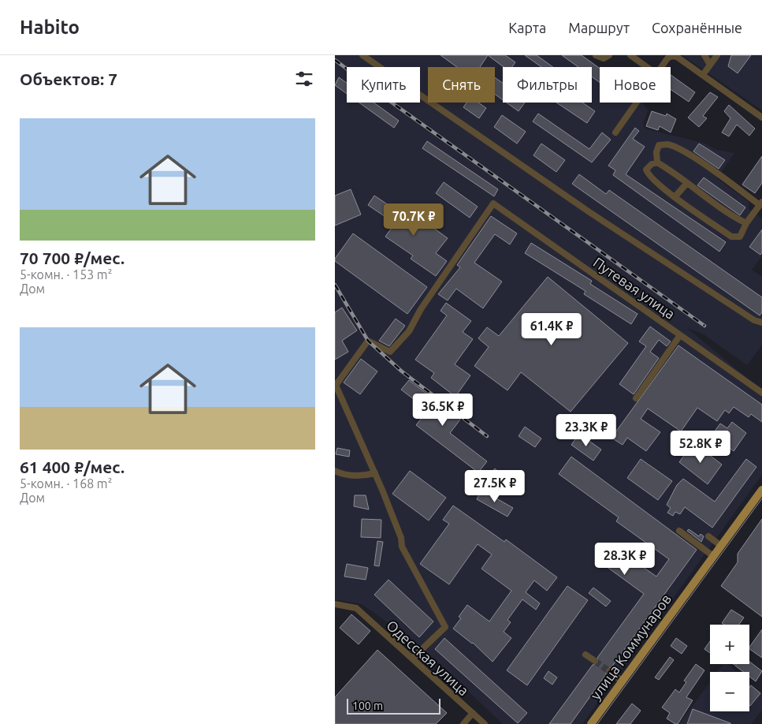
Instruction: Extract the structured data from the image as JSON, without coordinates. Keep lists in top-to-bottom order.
{
  "streets": {
    "main road": ["улица Коммунаров"],
    "street": ["Путевая улица", "Одесская улица"]
  },
  "scale_bar": "100 m",
  "page": {
    "header": "Habito",
    "nav": ["Карта", "Маршрут", "Сохранённые"],
    "heading": "Объектов: 7",
    "chip": [
      "Купить",
      "Снять",
      "Фильтры",
      "Новое"
    ],
    "list": [
      {
        "name": "70 700 ₽/мес.",
        "note": "5-комн. · 153 m² · Дом"
      },
      {
        "name": "61 400 ₽/мес.",
        "note": "5-комн. · 168 m² · Дом"
      }
    ],
    "price": [
      "70.7K ₽",
      "61.4K ₽",
      "36.5K ₽",
      "23.3K ₽",
      "52.8K ₽",
      "27.5K ₽",
      "28.3K ₽"
    ],
    "map_buttons": ["+", "−"],
    "scale": "100 m"
  }
}
